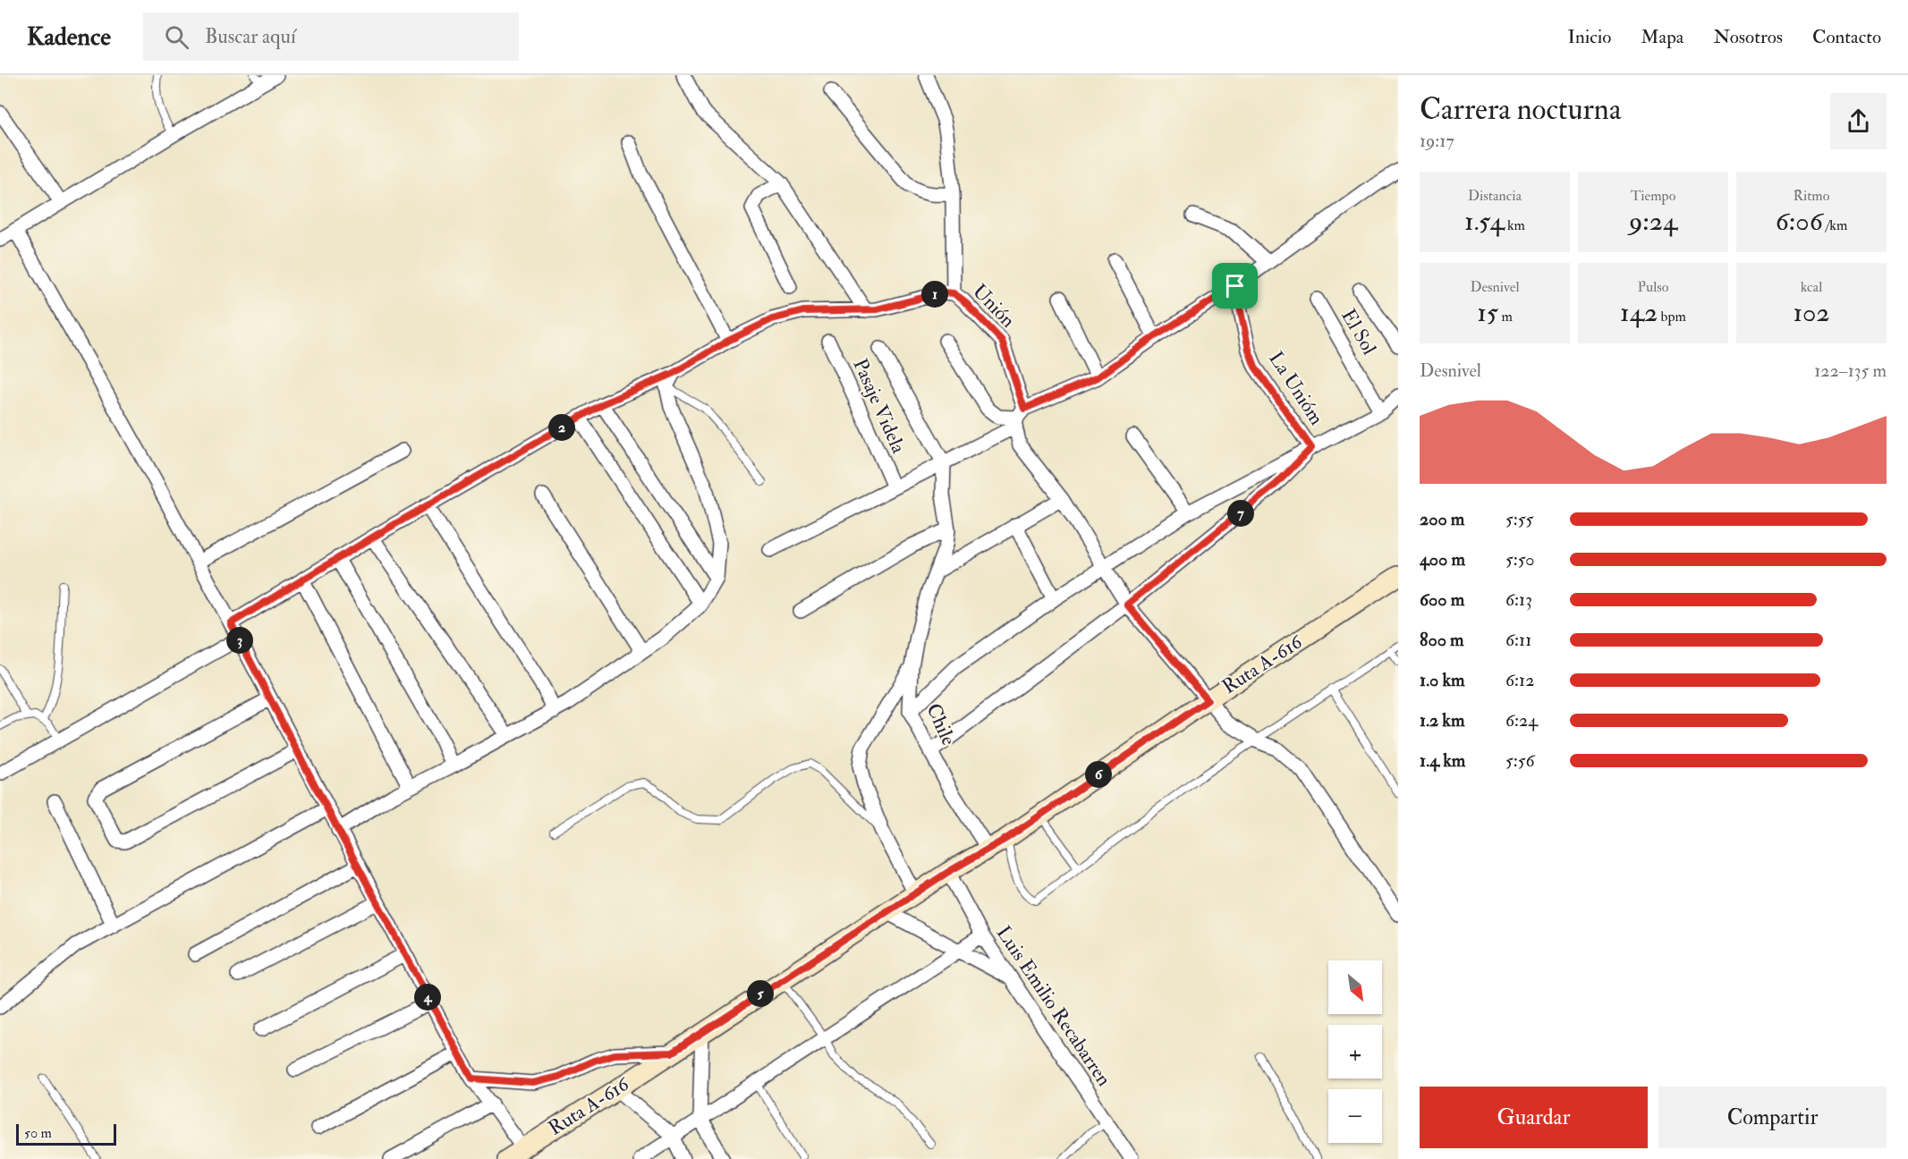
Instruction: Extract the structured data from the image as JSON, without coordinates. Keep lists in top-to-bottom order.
{
  "streets": {
    "main road": ["Ruta A-616"],
    "street": [
      "Unión",
      "El Sol",
      "La Unióm",
      "Pasaje Videla",
      "Chile",
      "Luis Emilio Recabarren"
    ]
  },
  "crossings": [
    ["Unión", "Ruta A-616"],
    ["Ruta A-616", "Chile"],
    ["Ruta A-616", "Luis Emilio Recabarren"]
  ],
  "scale_bar": "50 m",
  "north": "bottom right",
  "page": {
    "header": "Kadence",
    "search": "Buscar aquí",
    "nav": [
      "Inicio",
      "Mapa",
      "Nosotros",
      "Contacto"
    ],
    "heading": ["Carrera nocturna", "19:17"],
    "stats": [
      ["Distancia", "1.54 km"],
      ["Tiempo", "9:24"],
      ["Ritmo", "6:06 /km"],
      ["Desnivel", "15 m"],
      ["Pulso", "142 bpm"],
      ["kcal", "102"]
    ],
    "pins": [
      "1",
      "2",
      "7",
      "3",
      "6",
      "5",
      "4"
    ],
    "chart": ["Desnivel", "122–135 m"],
    "list": [
      {
        "name": "200 m",
        "note": "5:55"
      },
      {
        "name": "400 m",
        "note": "5:50"
      },
      {
        "name": "600 m",
        "note": "6:13"
      },
      {
        "name": "800 m",
        "note": "6:11"
      },
      {
        "name": "1.0 km",
        "note": "6:12"
      },
      {
        "name": "1.2 km",
        "note": "6:24"
      },
      {
        "name": "1.4 km",
        "note": "5:56"
      }
    ],
    "map_buttons": ["+", "−"],
    "buttons": ["Guardar", "Compartir"],
    "scale": "50 m"
  }
}
